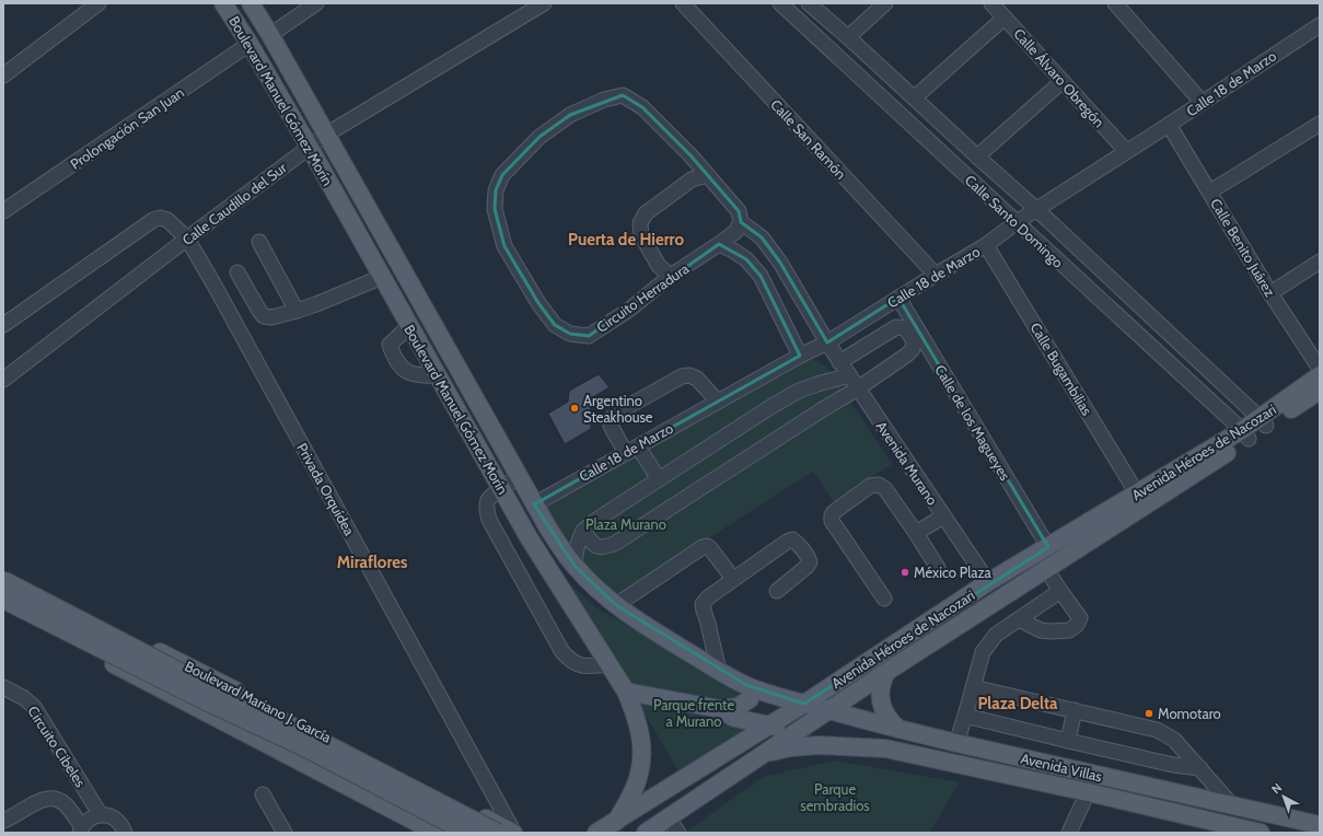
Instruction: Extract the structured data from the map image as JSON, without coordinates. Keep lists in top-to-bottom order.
{
  "streets": {
    "main road": [
      "Boulevard Manuel Gómez Morín",
      "Avenida Héroes de Nacozari",
      "Boulevard Mariano J. García",
      "Avenida Villas"
    ],
    "street": [
      "Calle Álvaro Obregón",
      "Calle 18 de Marzo",
      "Prolongación San Juan",
      "Calle San Ramón",
      "Calle Caudillo del Sur",
      "Calle Santo Domingo",
      "Calle Benito Juárez",
      "Circuito Herradura",
      "Calle Bugambilias",
      "Calle de los Magueyes",
      "Avenida Murano",
      "Privada Orquídea",
      "Circuito Cibeles"
    ]
  },
  "crossings": [
    ["Calle Álvaro Obregón", "Calle 18 de Marzo"],
    ["Calle 18 de Marzo", "Boulevard Manuel Gómez Morín"],
    ["Calle 18 de Marzo", "Calle San Ramón"],
    ["Calle 18 de Marzo", "Calle Santo Domingo"],
    ["Calle 18 de Marzo", "Calle Benito Juárez"],
    ["Calle 18 de Marzo", "Circuito Herradura"],
    ["Calle 18 de Marzo", "Calle Bugambilias"],
    ["Calle 18 de Marzo", "Calle de los Magueyes"],
    ["Calle 18 de Marzo", "Avenida Murano"],
    ["Boulevard Manuel Gómez Morín", "Prolongación San Juan"],
    ["Boulevard Manuel Gómez Morín", "Calle Caudillo del Sur"],
    ["Boulevard Manuel Gómez Morín", "Avenida Héroes de Nacozari"],
    ["Boulevard Manuel Gómez Morín", "Avenida Villas"],
    ["Calle Caudillo del Sur", "Privada Orquídea"],
    ["Calle Santo Domingo", "Avenida Héroes de Nacozari"],
    ["Circuito Herradura", "Avenida Murano"],
    ["Calle Bugambilias", "Avenida Héroes de Nacozari"],
    ["Calle de los Magueyes", "Avenida Héroes de Nacozari"],
    ["Avenida Héroes de Nacozari", "Avenida Murano"],
    ["Avenida Héroes de Nacozari", "Avenida Villas"],
    ["Privada Orquídea", "Boulevard Mariano J. García"]
  ],
  "districts": ["Puerta de Hierro", "Miraflores", "Plaza Delta"],
  "parks": ["Plaza Murano", "Parque frente a Murano", "Parque sembradios"],
  "places": ["Argentino Steakhouse", "México Plaza", "Momotaro"],
  "north": "top left"
}
